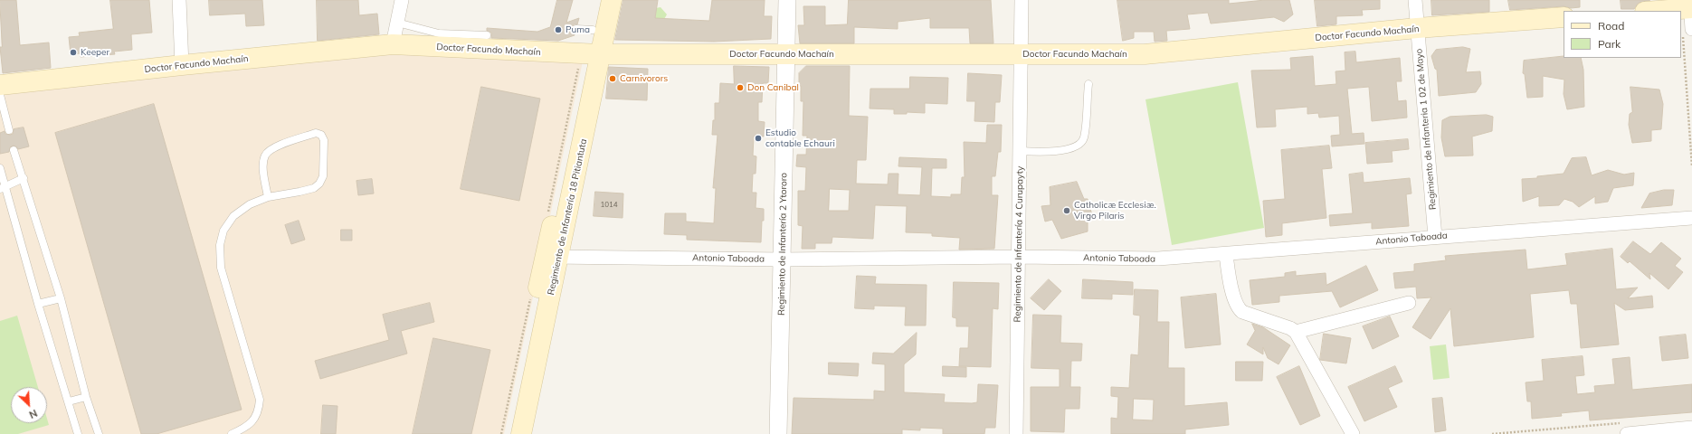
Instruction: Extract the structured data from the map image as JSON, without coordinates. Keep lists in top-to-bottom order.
{
  "streets": {
    "main road": ["Doctor Facundo Machaín", "Regimiento de Infantería 18 Pitiantuta"],
    "street": [
      "Regimiento de Infanteria 1 02 de Mayo",
      "Antonio Taboada",
      "Regimiento de Infantería 2 Ytororo",
      "Regimiento de Infantería 4 Curupayty"
    ]
  },
  "crossings": [
    ["Doctor Facundo Machaín", "Regimiento de Infanteria 1 02 de Mayo"],
    ["Doctor Facundo Machaín", "Regimiento de Infantería 18 Pitiantuta"],
    ["Doctor Facundo Machaín", "Regimiento de Infantería 2 Ytororo"],
    ["Doctor Facundo Machaín", "Regimiento de Infantería 4 Curupayty"],
    ["Regimiento de Infanteria 1 02 de Mayo", "Antonio Taboada"],
    ["Regimiento de Infantería 18 Pitiantuta", "Antonio Taboada"],
    ["Antonio Taboada", "Regimiento de Infantería 2 Ytororo"],
    ["Antonio Taboada", "Regimiento de Infantería 4 Curupayty"]
  ],
  "places": [
    "Puma",
    "Keeper",
    "Carnivorors",
    "Don Canibal",
    "Estudio contable Echauri",
    "Catholicæ Ecclesiæ. Virgo Pilaris"
  ],
  "house_numbers": ["1014"],
  "legend": ["Road", "Park"],
  "north": "bottom right"
}
